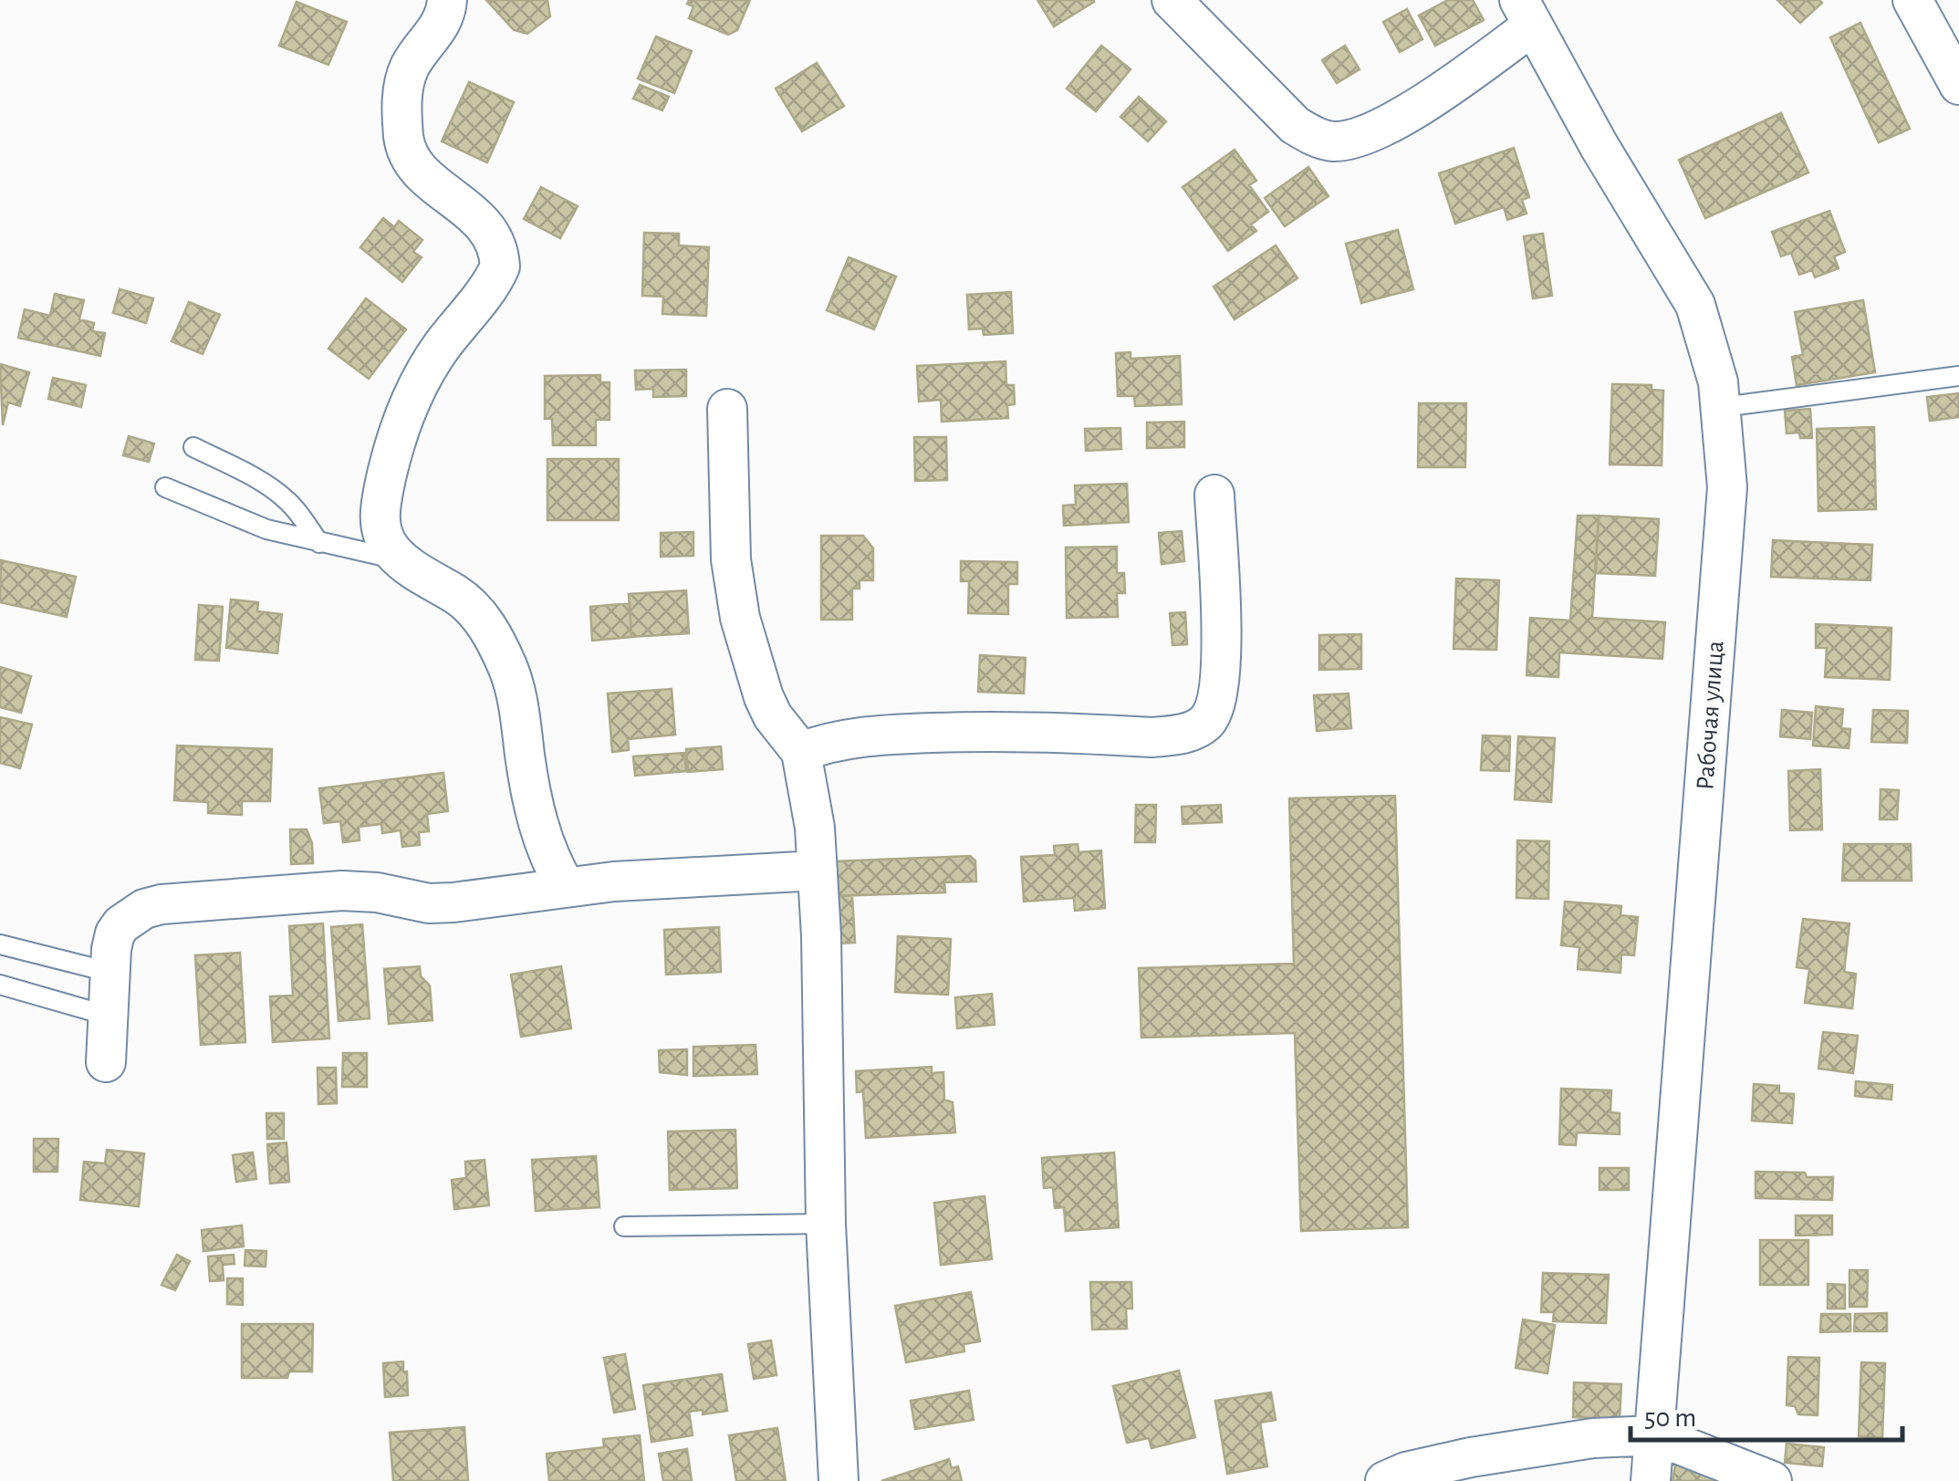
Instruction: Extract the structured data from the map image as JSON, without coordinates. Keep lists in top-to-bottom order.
{
  "streets": {
    "street": ["Рабочая улица"]
  },
  "scale_bar": "50 m"
}
